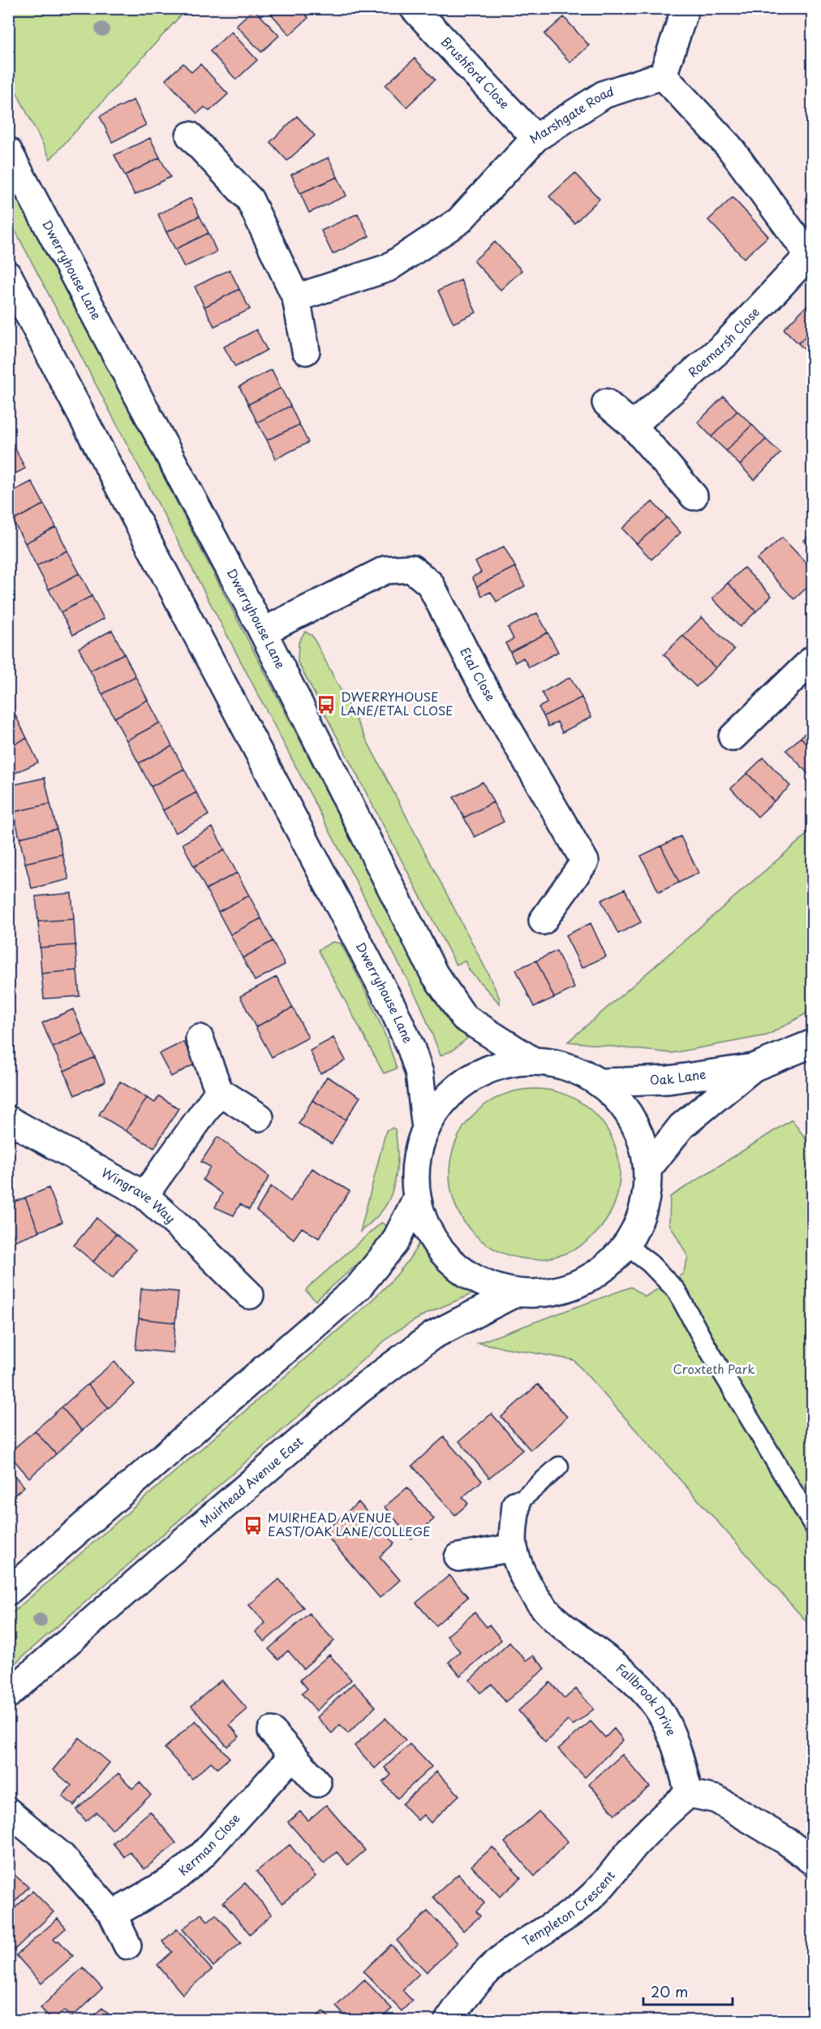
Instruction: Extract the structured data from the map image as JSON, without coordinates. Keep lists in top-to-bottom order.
{
  "streets": {
    "street": [
      "Brushford Close",
      "Marshgate Road",
      "Dwerryhouse Lane",
      "Roemarsh Close",
      "Etal Close",
      "Oak Lane",
      "Wingrave Way",
      "Muirhead Avenue East",
      "Fallbrook Drive",
      "Kerman Close",
      "Templeton Crescent"
    ]
  },
  "crossings": [
    ["Brushford Close", "Marshgate Road"],
    ["Dwerryhouse Lane", "Etal Close"],
    ["Fallbrook Drive", "Templeton Crescent"]
  ],
  "parks": ["Croxteth Park"],
  "places": {
    "bus stop": ["DWERRYHOUSE LANE/ETAL CLOSE", "MUIRHEAD AVENUE EAST/OAK LANE/COLLEGE"]
  },
  "scale_bar": "20 m"
}
